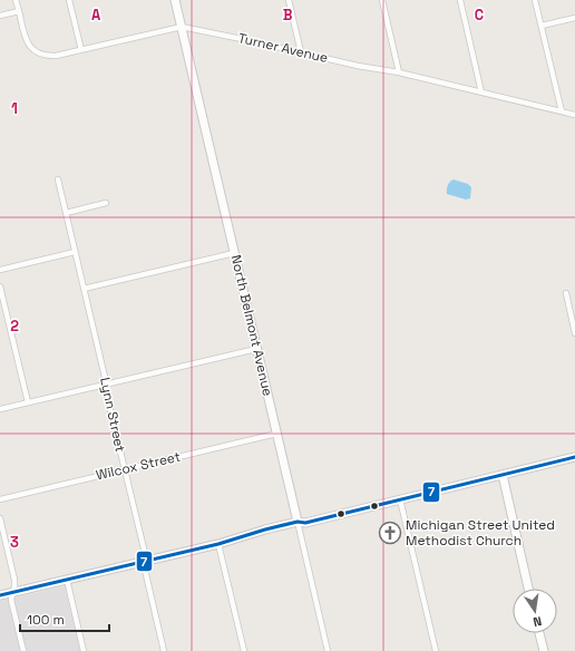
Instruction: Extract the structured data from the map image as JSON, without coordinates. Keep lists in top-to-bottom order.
{
  "streets": {
    "main road": ["North Belmont Avenue"],
    "street": ["Turner Avenue", "Lynn Street", "Wilcox Street"]
  },
  "crossings": [
    ["Turner Avenue", "North Belmont Avenue"],
    ["North Belmont Avenue", "Wilcox Street"],
    ["Lynn Street", "Wilcox Street"]
  ],
  "places": {
    "church": ["Michigan Street United Methodist Church"]
  },
  "lines": ["transit line 7"],
  "scale_bar": "100 m",
  "north": "bottom",
  "grid": {
    "columns": ["A", "B", "C"],
    "rows": ["1", "2", "3"]
  }
}
